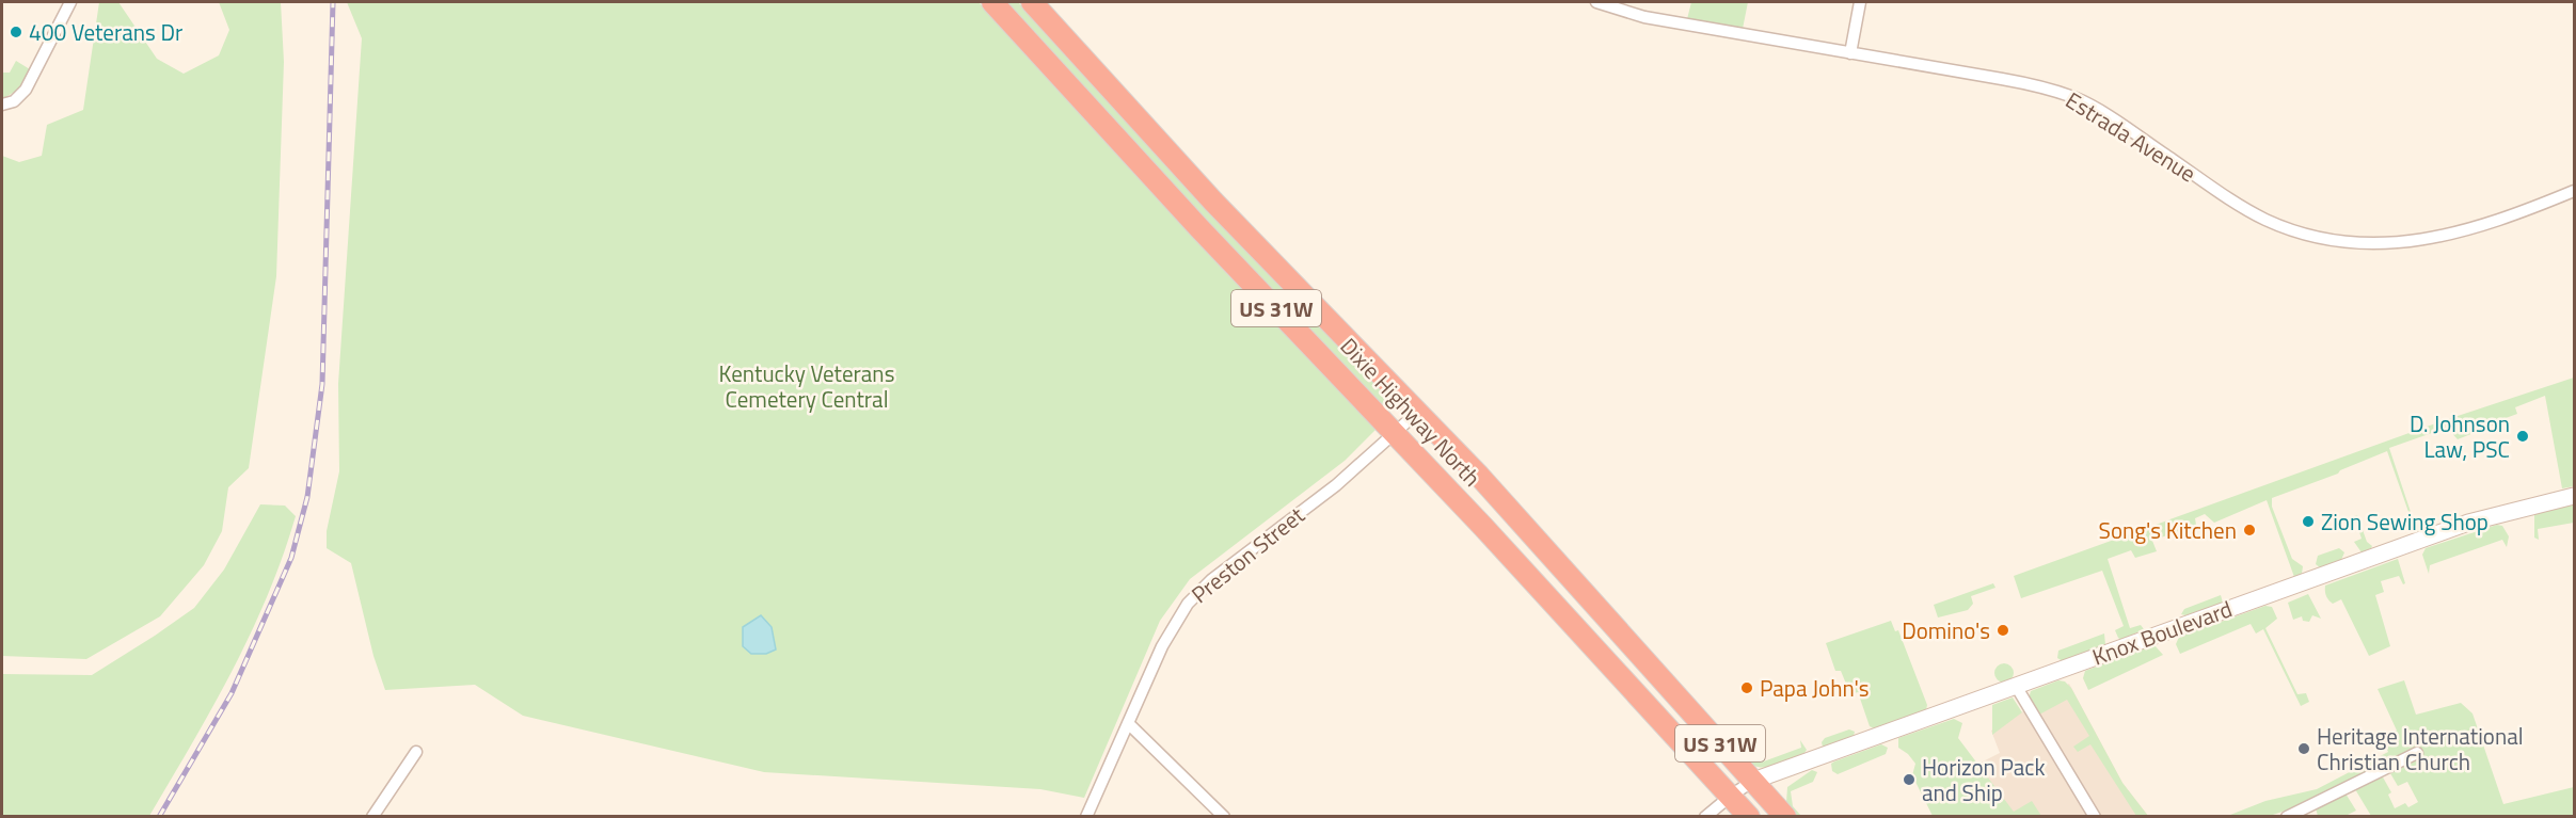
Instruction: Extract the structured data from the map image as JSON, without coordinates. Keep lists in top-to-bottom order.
{
  "streets": {
    "highway": ["US 31W", "Dixie Highway North"],
    "main road": ["Knox Boulevard"],
    "street": ["Estrada Avenue", "Preston Street"]
  },
  "crossings": [
    ["US 31W", "Dixie Highway North"],
    ["US 31W", "Knox Boulevard"],
    ["Dixie Highway North", "Preston Street"],
    ["Dixie Highway North", "Knox Boulevard"]
  ],
  "parks": ["Kentucky Veterans Cemetery Central"],
  "places": [
    "400 Veterans Dr",
    "D. Johnson Law, PSC",
    "Zion Sewing Shop",
    "Song's Kitchen",
    "Domino's",
    "Papa John's",
    "Heritage International Christian Church",
    "Horizon Pack and Ship"
  ]
}
